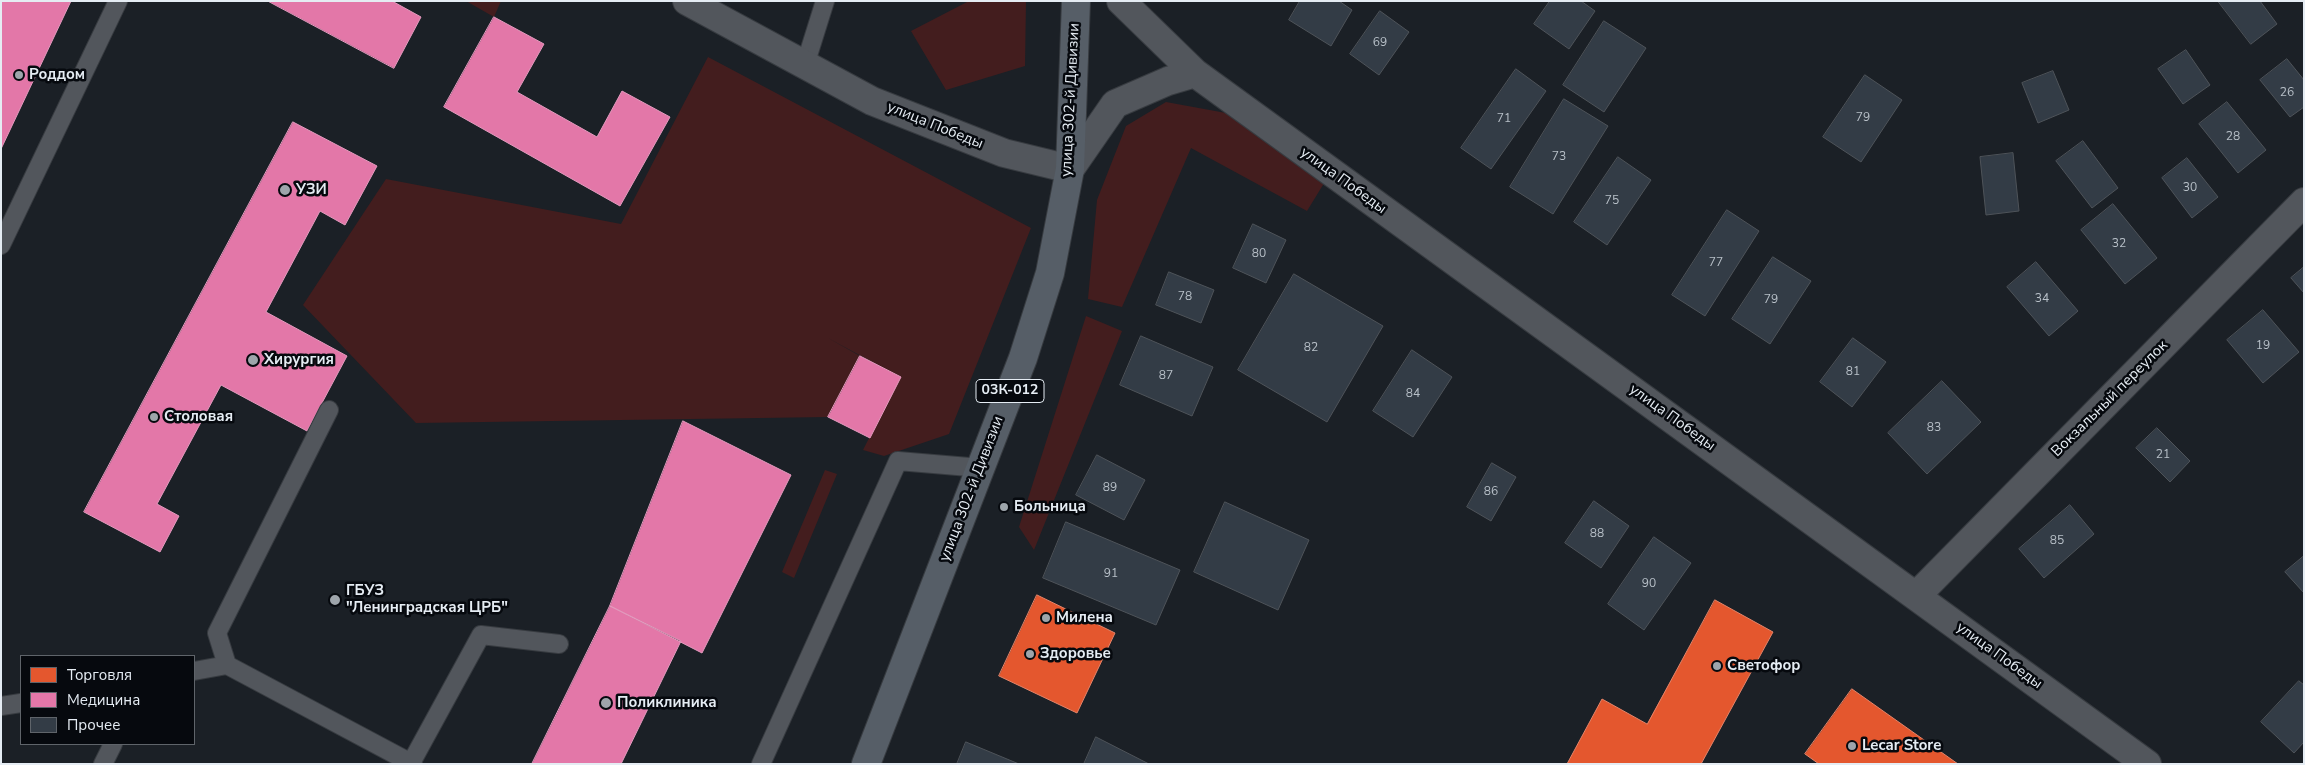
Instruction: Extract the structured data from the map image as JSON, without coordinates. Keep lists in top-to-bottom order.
{
  "streets": {
    "main road": ["улица 302-й Дивизии", "03К-012"],
    "street": ["улица Победы", "Вокзальный переулок"]
  },
  "crossings": [
    ["улица 302-й Дивизии", "улица Победы"],
    ["улица Победы", "Вокзальный переулок"]
  ],
  "places": [
    "Роддом",
    "УЗИ",
    "Хирургия",
    "Столовая",
    "Больница",
    "ГБУЗ \"Ленинградская ЦРБ\"",
    "Милена",
    "Здоровье",
    "Светофор",
    "Поликлиника",
    "Lecar Store"
  ],
  "house_numbers": [
    "69",
    "26",
    "79",
    "71",
    "28",
    "73",
    "30",
    "75",
    "32",
    "80",
    "77",
    "78",
    "34",
    "79",
    "19",
    "82",
    "81",
    "87",
    "84",
    "83",
    "21",
    "89",
    "86",
    "88",
    "85",
    "91",
    "90"
  ],
  "legend": ["Торговля", "Медицина", "Прочее"]
}
